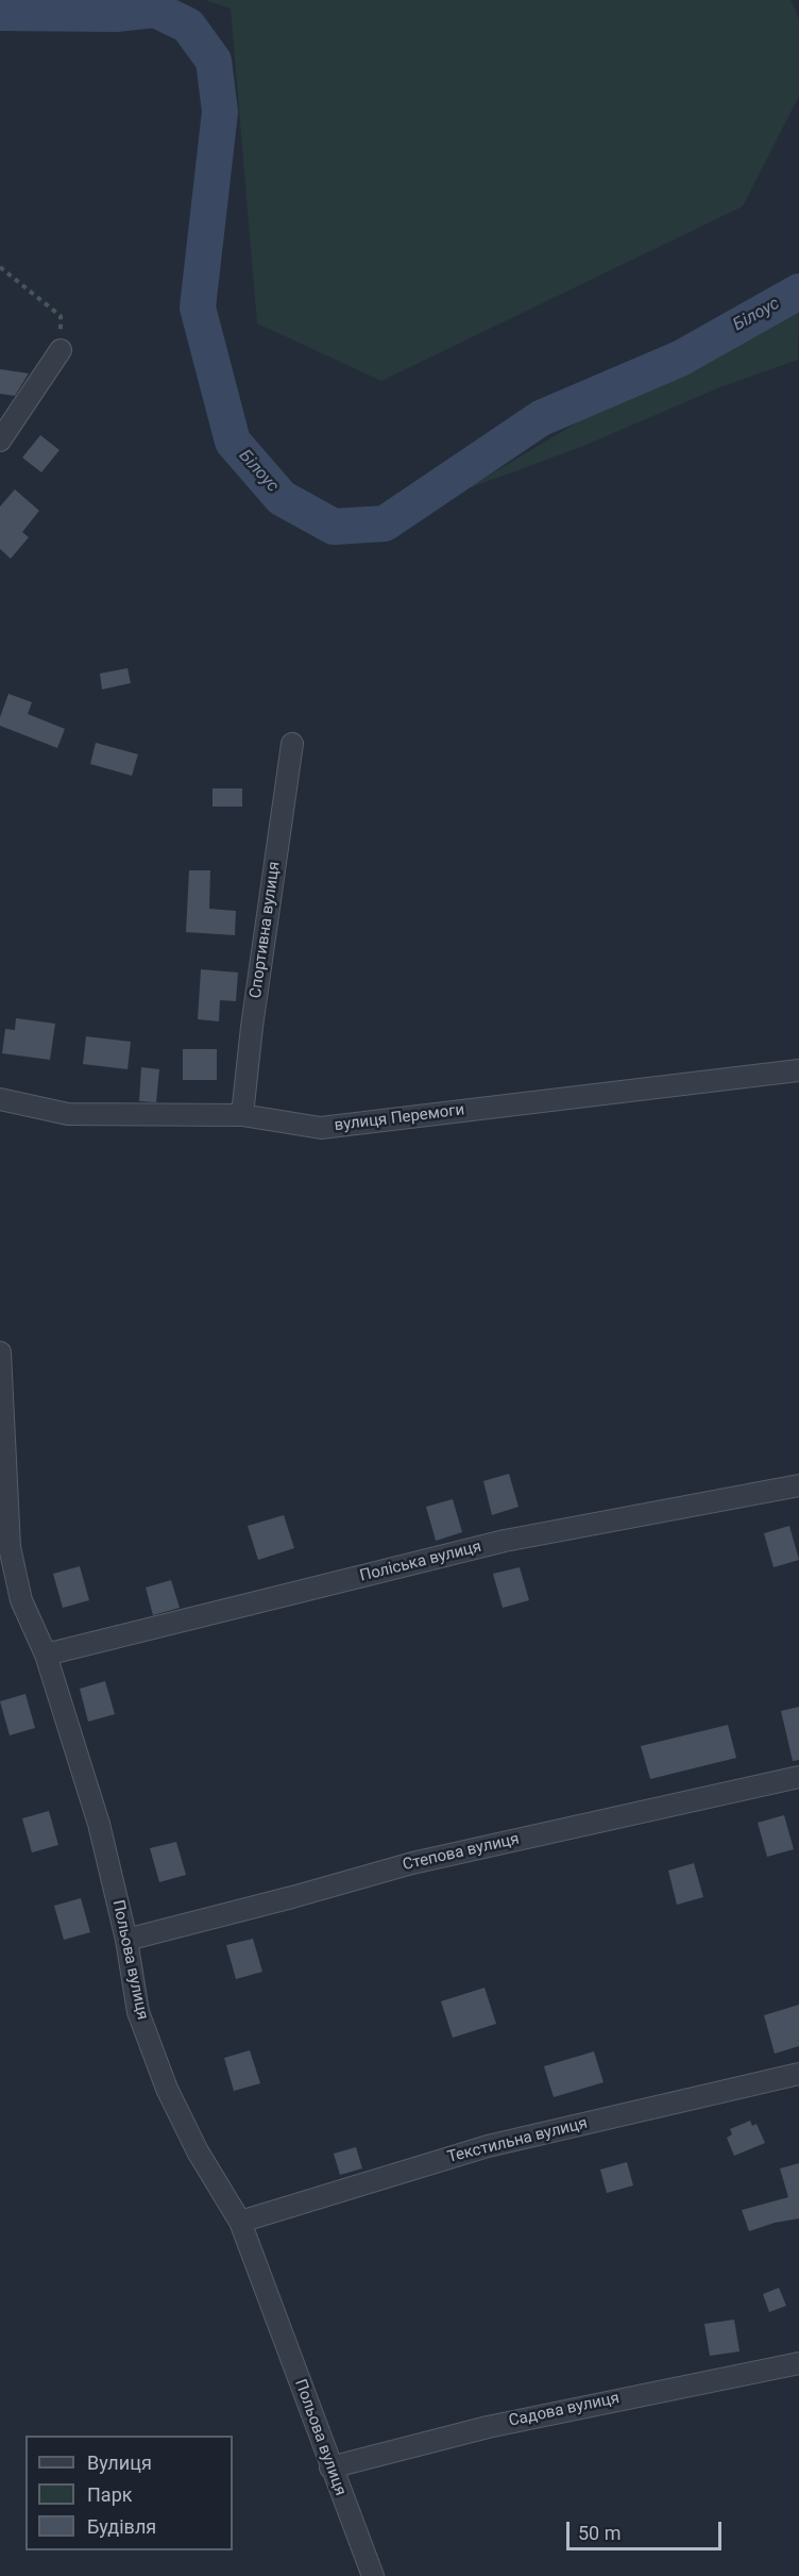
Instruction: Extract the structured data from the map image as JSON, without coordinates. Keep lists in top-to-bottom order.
{
  "streets": {
    "street": [
      "Спортивна вулиця",
      "вулиця Перемоги",
      "Поліська вулиця",
      "Степова вулиця",
      "Польова вулиця",
      "Текстильна вулиця",
      "Садова вулиця"
    ]
  },
  "crossings": [
    ["Спортивна вулиця", "вулиця Перемоги"],
    ["Поліська вулиця", "Польова вулиця"],
    ["Степова вулиця", "Польова вулиця"],
    ["Польова вулиця", "Текстильна вулиця"],
    ["Польова вулиця", "Садова вулиця"]
  ],
  "water": ["Білоус"],
  "legend": ["Вулиця", "Парк", "Будівля"],
  "scale_bar": "50 m"
}
